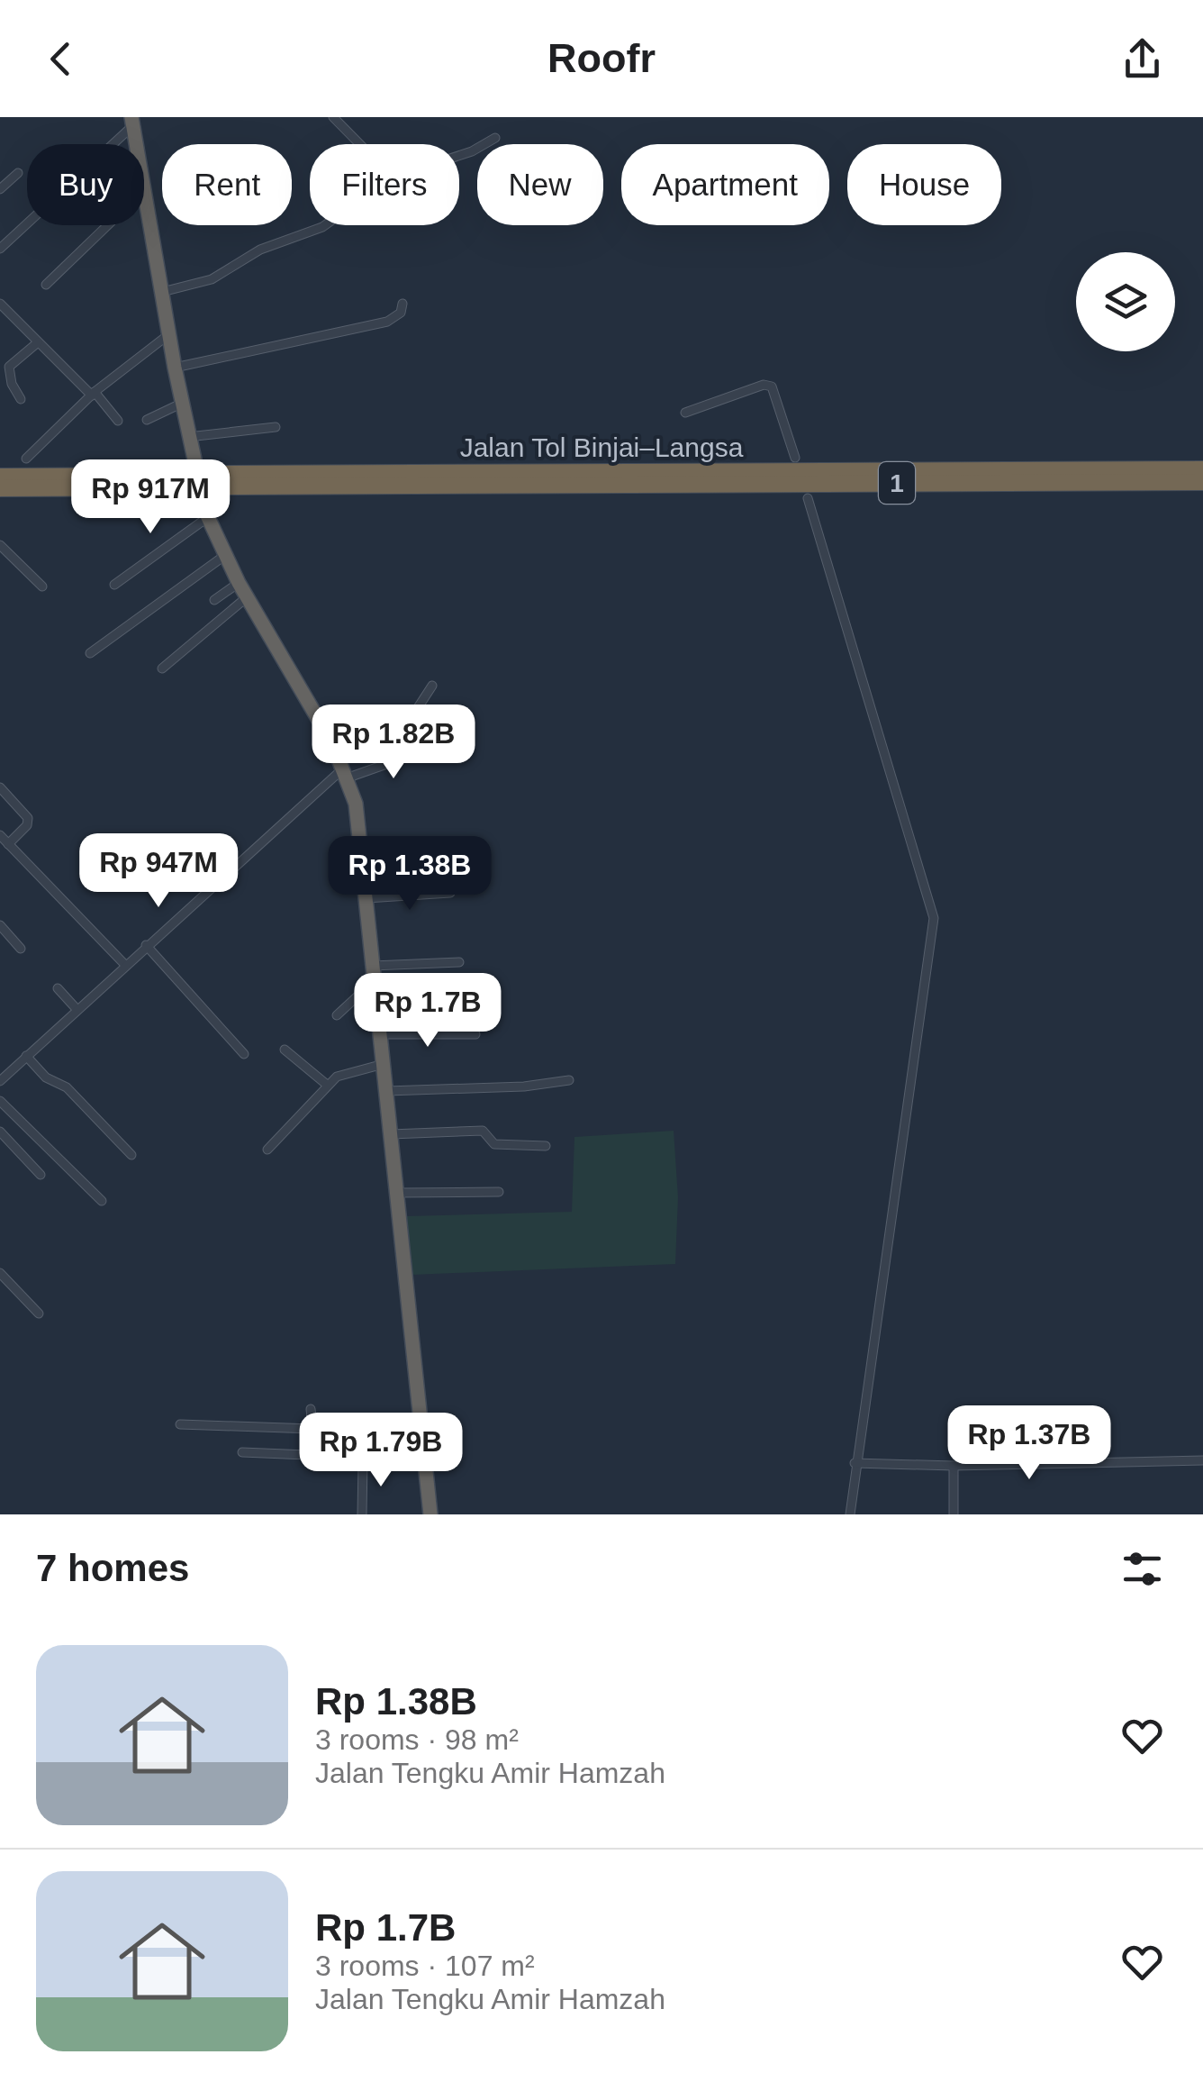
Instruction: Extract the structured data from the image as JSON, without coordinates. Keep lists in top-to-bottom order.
{
  "streets": {
    "highway": ["Jalan Tol Binjai–Langsa", "1"]
  },
  "page": {
    "header": "Roofr",
    "chip": [
      "Buy",
      "Rent",
      "Filters",
      "New",
      "Apartment",
      "House"
    ],
    "price": [
      "Rp 917M",
      "Rp 1.82B",
      "Rp 947M",
      "Rp 1.38B",
      "Rp 1.7B",
      "Rp 1.37B",
      "Rp 1.79B"
    ],
    "heading": "7 homes",
    "list": [
      {
        "name": "Rp 1.38B",
        "note": "3 rooms · 98 m² · Jalan Tengku Amir Hamzah"
      },
      {
        "name": "Rp 1.7B",
        "note": "3 rooms · 107 m² · Jalan Tengku Amir Hamzah"
      }
    ]
  }
}
